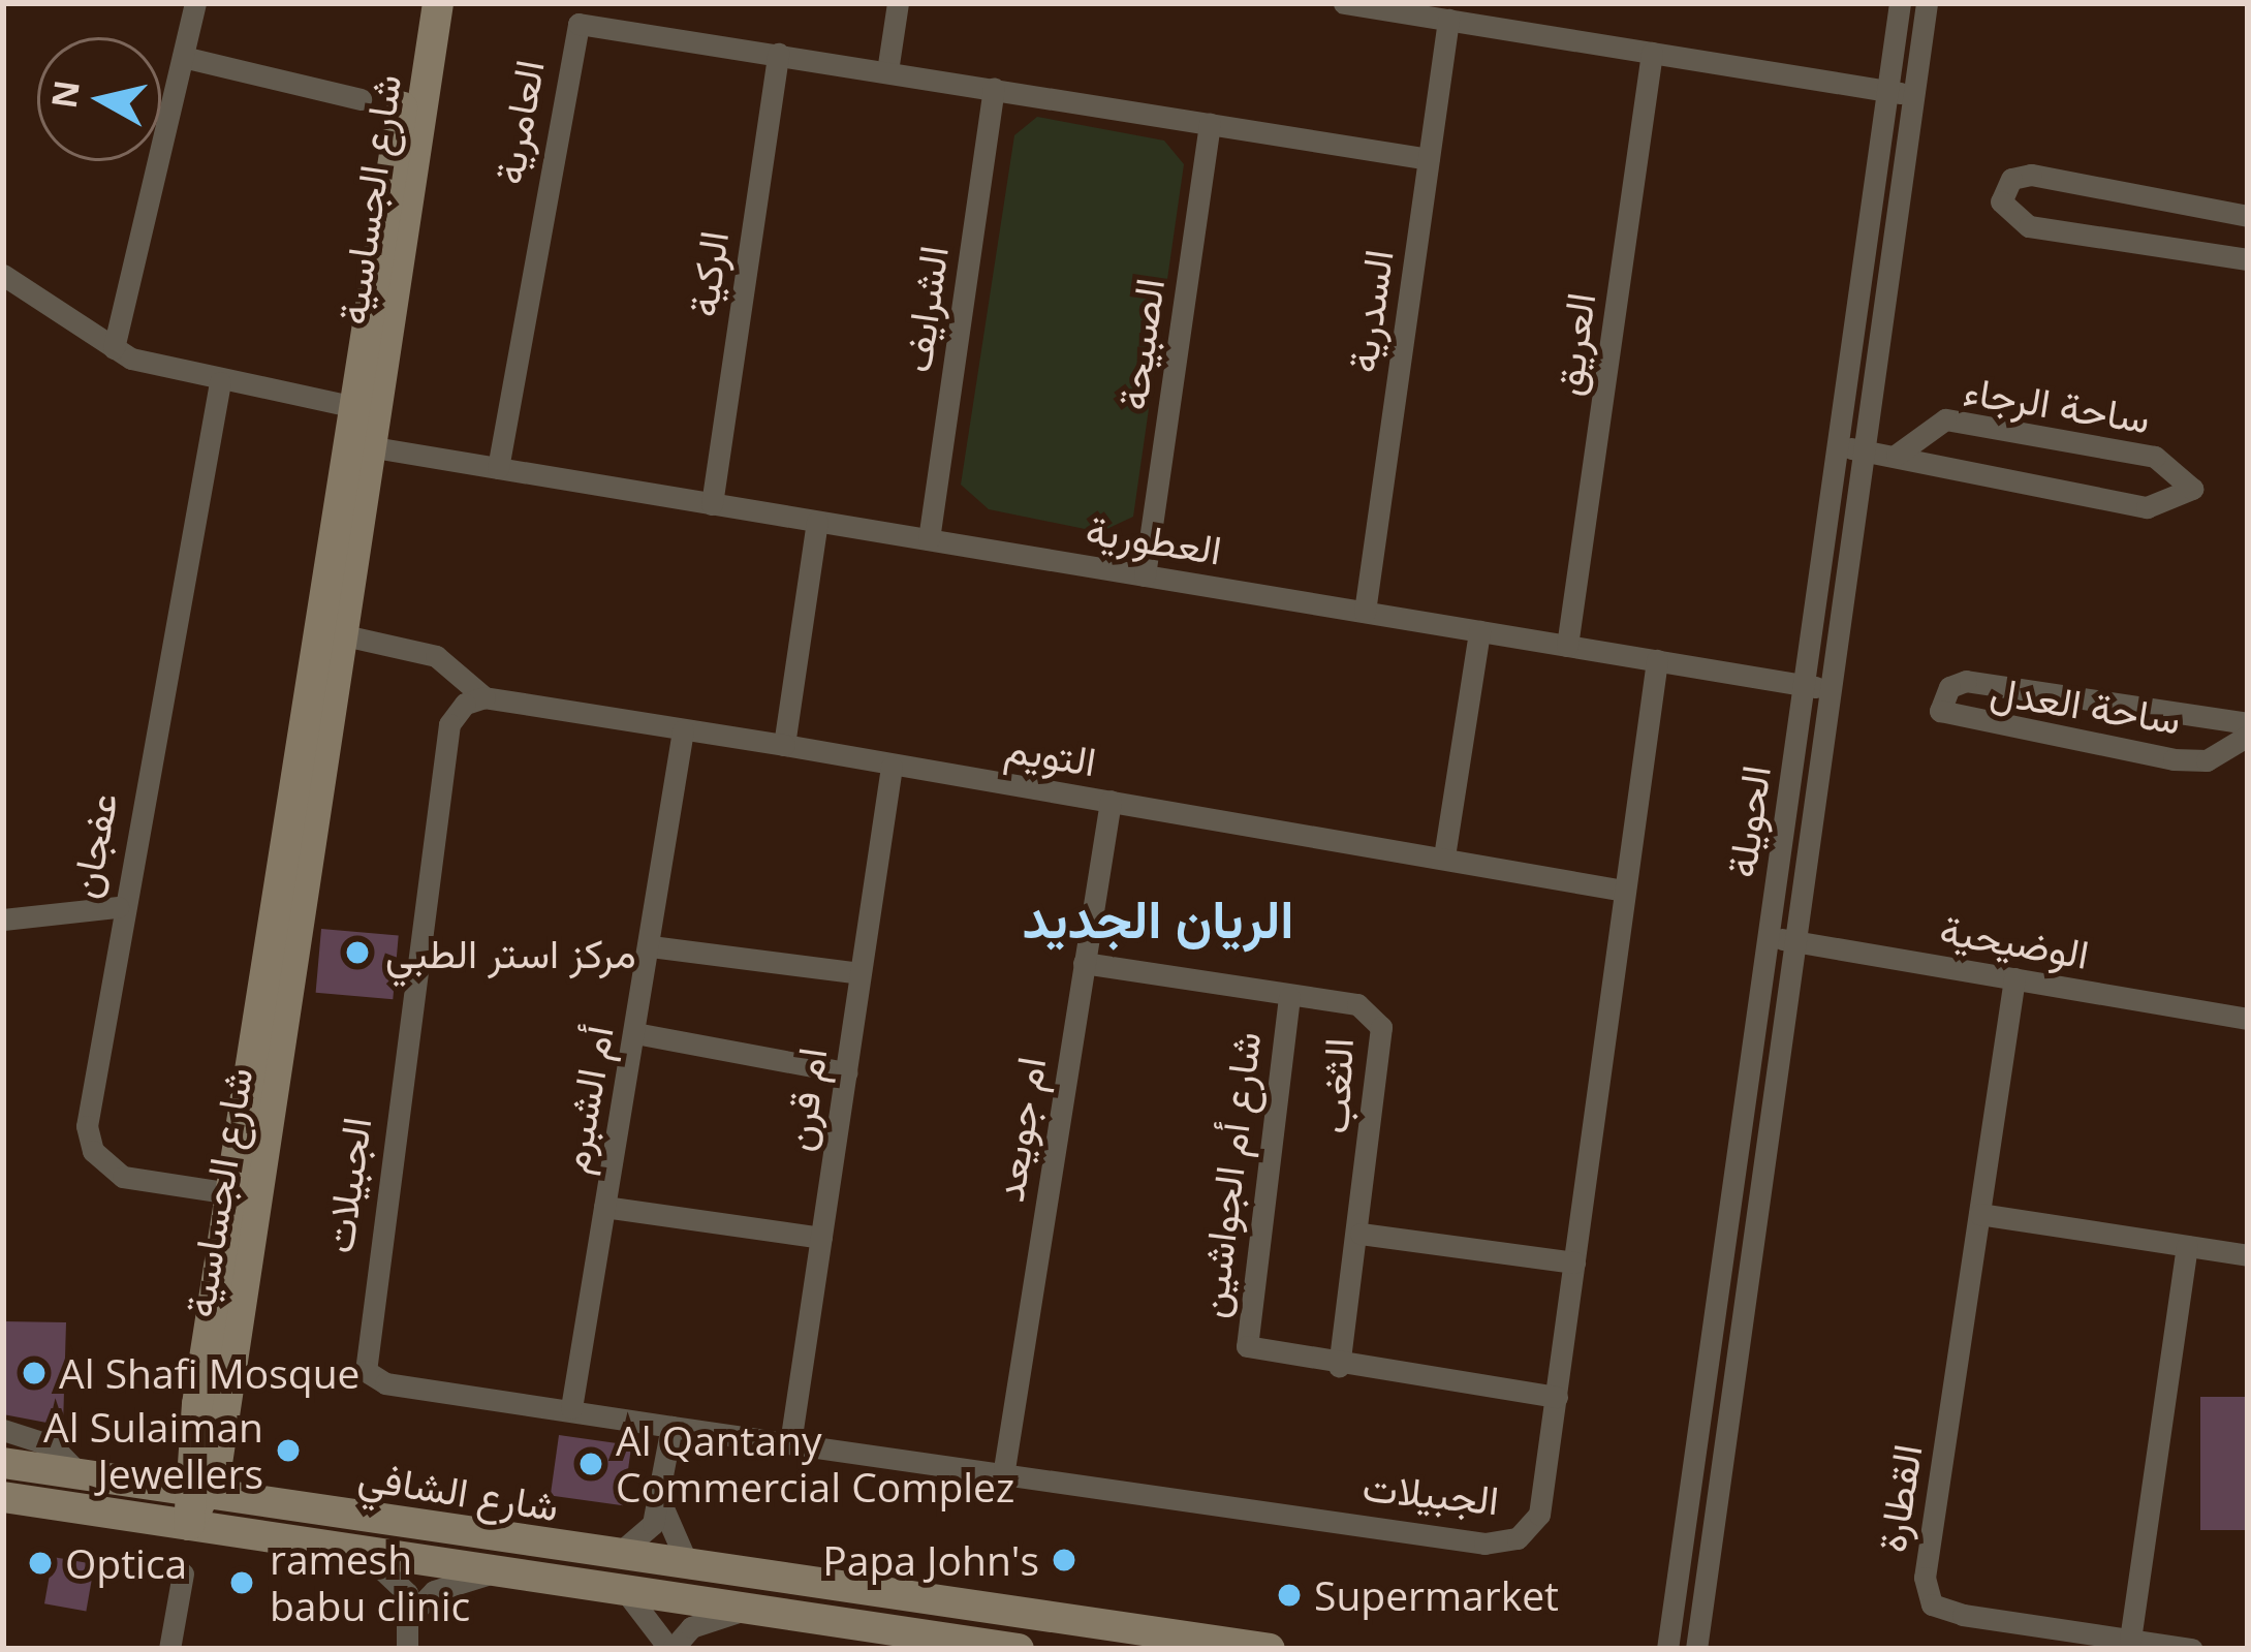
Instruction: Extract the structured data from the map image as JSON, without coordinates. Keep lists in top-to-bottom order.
{
  "streets": {
    "main road": ["شارع الجساسية", "شارع الشافي"],
    "street": [
      "العامرية",
      "الركية",
      "الشرايف",
      "السدرية",
      "الصبيحة",
      "العريق",
      "ساحة الرجاء",
      "العطورية",
      "ساحة العدل",
      "التويم",
      "الحويلة",
      "عفجان",
      "الوضيحية",
      "الثغب",
      "أم الشبرم",
      "ام قرن",
      "ام جويعد",
      "شارع أم الجواشين",
      "الجبيلات",
      "القطارة"
    ]
  },
  "crossings": [
    ["العامرية", "الركية"],
    ["العامرية", "الشرايف"],
    ["العامرية", "السدرية"],
    ["العامرية", "الصبيحة"],
    ["العامرية", "العطورية"],
    ["شارع الجساسية", "العطورية"],
    ["شارع الجساسية", "عفجان"],
    ["شارع الجساسية", "شارع الشافي"],
    ["الركية", "العطورية"],
    ["الشرايف", "العطورية"],
    ["السدرية", "العطورية"],
    ["الصبيحة", "العطورية"],
    ["العريق", "العطورية"],
    ["ساحة الرجاء", "الحويلة"],
    ["العطورية", "الحويلة"],
    ["العطورية", "الجبيلات"],
    ["التويم", "أم الشبرم"],
    ["التويم", "ام قرن"],
    ["التويم", "ام جويعد"],
    ["التويم", "الجبيلات"],
    ["الحويلة", "الوضيحية"],
    ["الوضيحية", "القطارة"],
    ["الثغب", "ام جويعد"],
    ["الثغب", "شارع أم الجواشين"],
    ["أم الشبرم", "الجبيلات"],
    ["ام قرن", "الجبيلات"],
    ["ام جويعد", "الجبيلات"],
    ["شارع أم الجواشين", "الجبيلات"]
  ],
  "districts": ["الريان الجديد"],
  "places": [
    "مركز استر الطبي",
    "Al Shafi Mosque",
    "Al Sulaiman Jewellers",
    "Al Qantany Commercial Complez",
    "Papa John's",
    "Optica",
    "ramesh babu clinic",
    "Supermarket"
  ],
  "north": "left"
}
